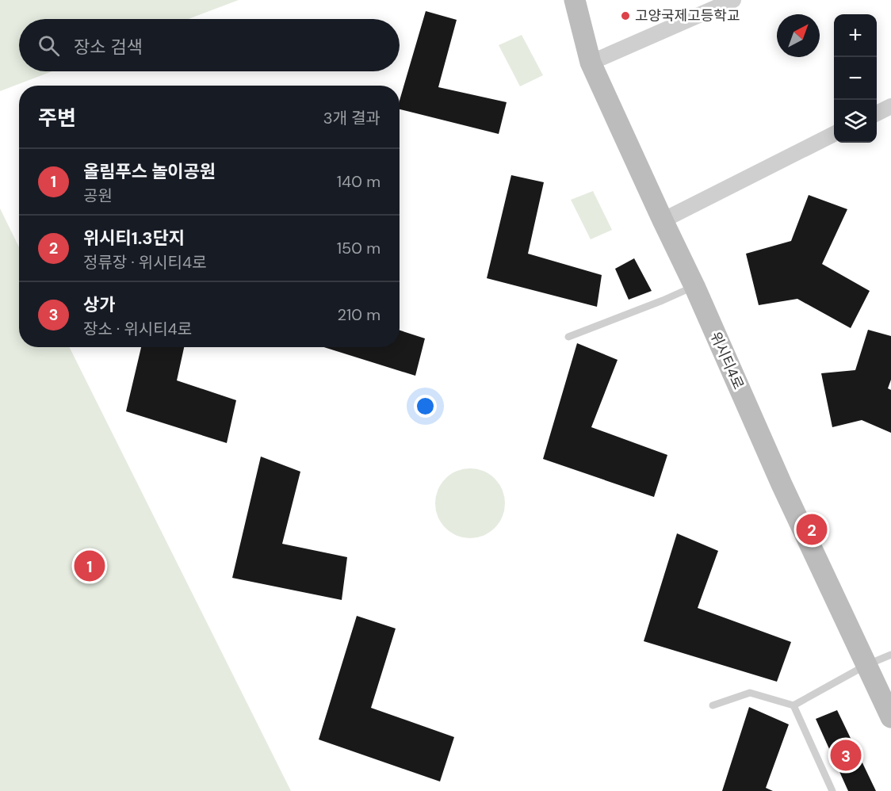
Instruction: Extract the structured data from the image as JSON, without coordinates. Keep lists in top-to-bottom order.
{
  "streets": {
    "street": ["위시티4로"]
  },
  "places": ["고양국제고등학교"],
  "north": "top right",
  "page": {
    "map_buttons": ["+", "−"],
    "search": "장소 검색",
    "heading": ["주변", "3개 결과"],
    "list": [
      {
        "mark": "1",
        "name": "올림푸스 놀이공원",
        "note": "공원",
        "value": "140 m"
      },
      {
        "mark": "2",
        "name": "위시티1.3단지",
        "note": "정류장 · 위시티4로",
        "value": "150 m"
      },
      {
        "mark": "3",
        "name": "상가",
        "note": "장소 · 위시티4로",
        "value": "210 m"
      }
    ],
    "pins": ["2", "1", "3"]
  }
}
